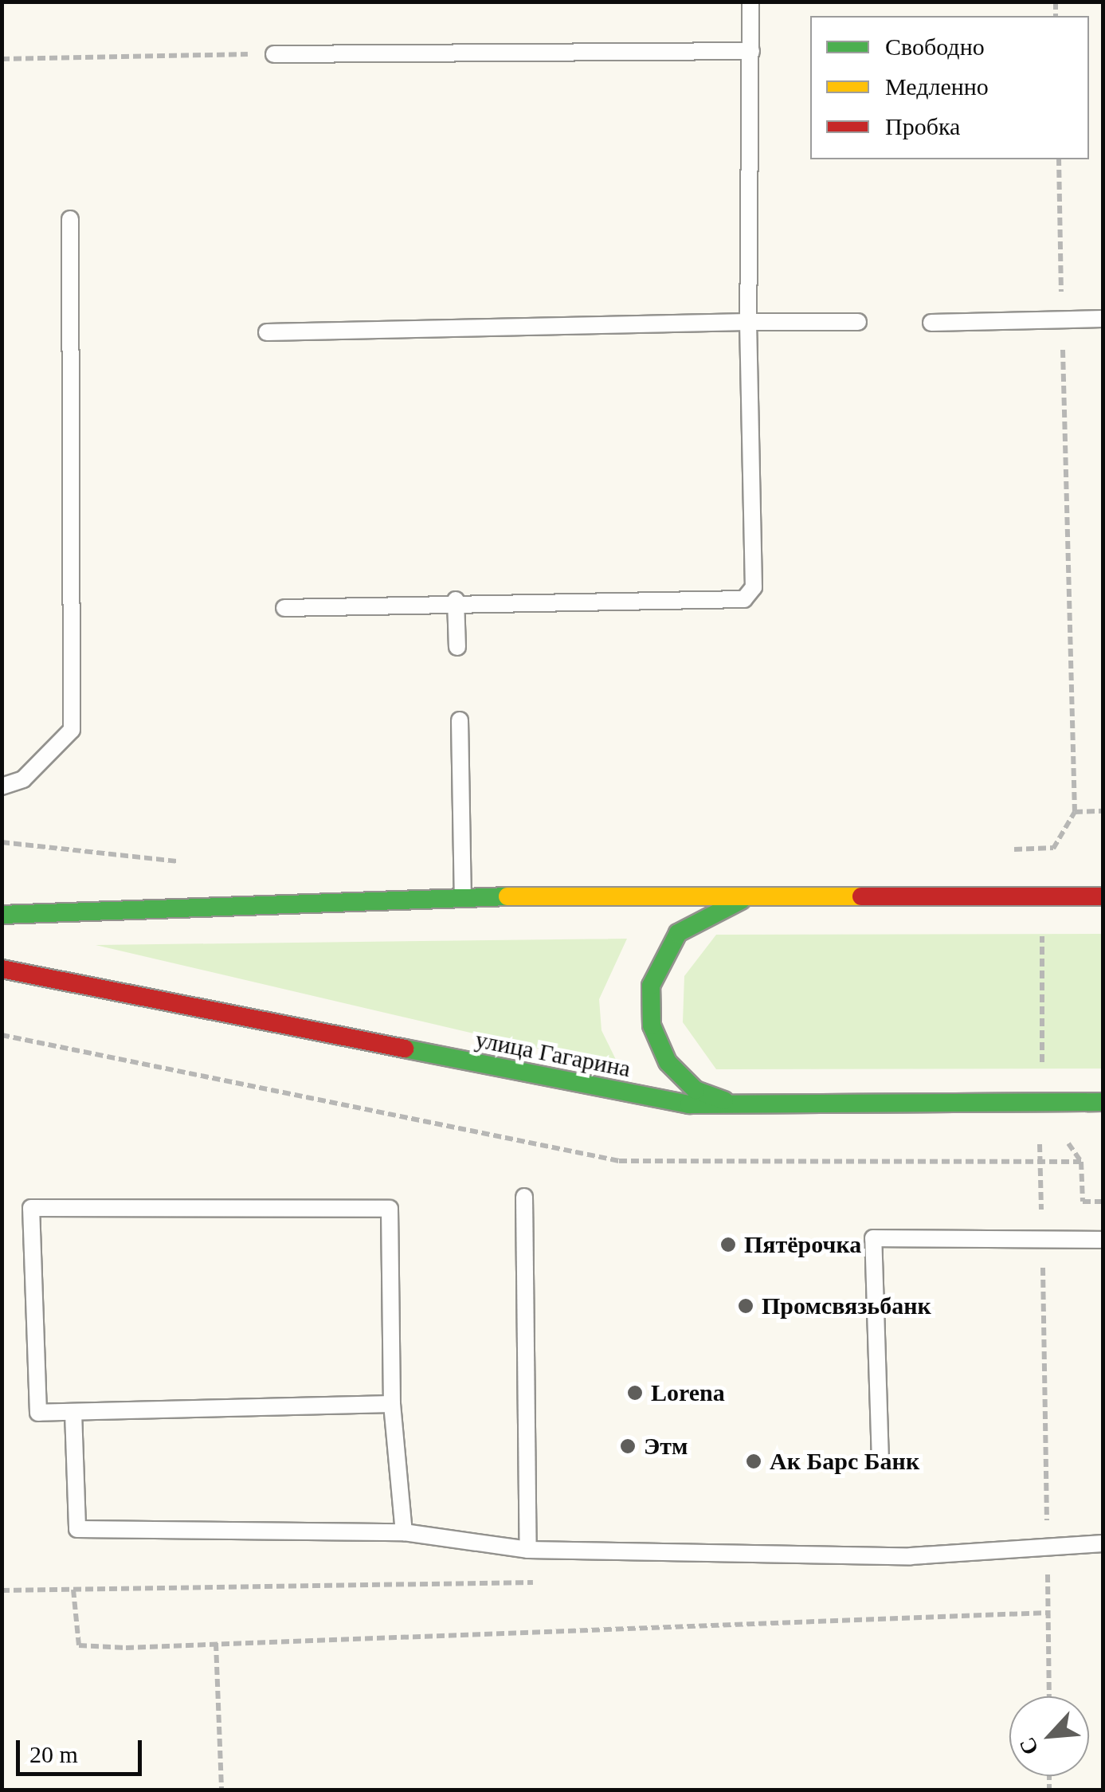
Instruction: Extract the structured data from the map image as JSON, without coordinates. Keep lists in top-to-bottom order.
{
  "streets": {
    "main road": ["улица Гагарина"]
  },
  "places": [
    "Пятёрочка",
    "Промсвязьбанк",
    "Lorena",
    "Этм",
    "Ак Барс Банк"
  ],
  "legend": ["Свободно", "Медленно", "Пробка"],
  "scale_bar": "20 m",
  "north": "bottom left"
}
